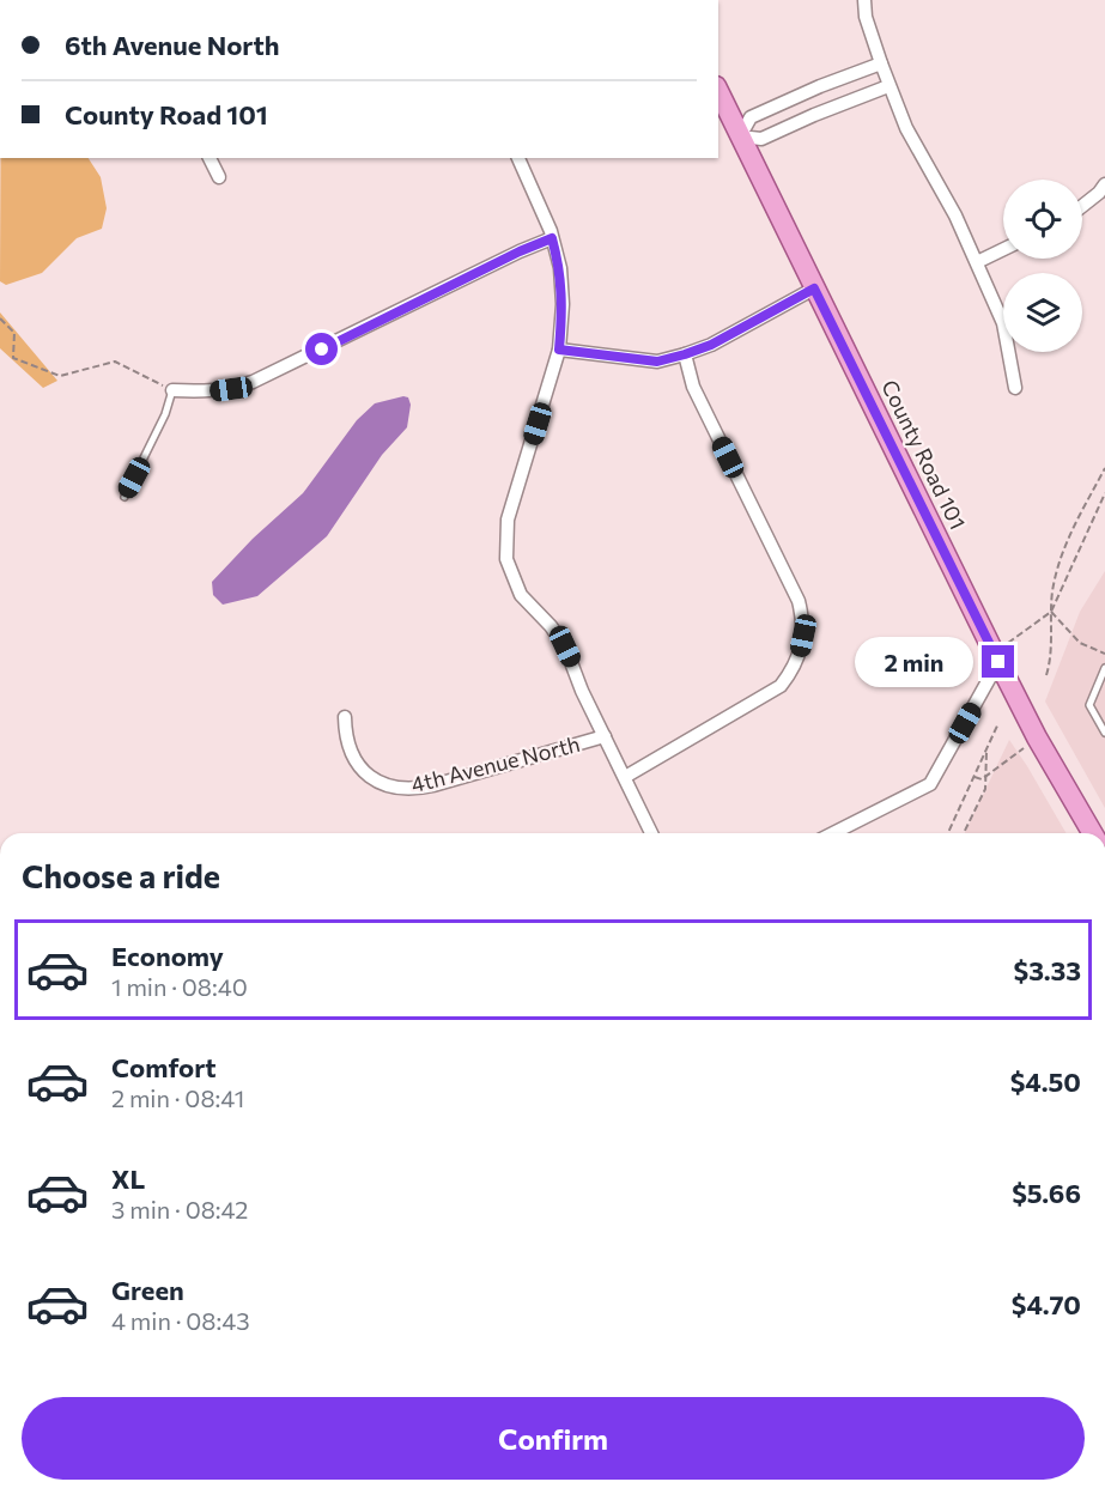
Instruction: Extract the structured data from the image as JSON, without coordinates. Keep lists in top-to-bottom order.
{
  "streets": {
    "main road": ["County Road 101"],
    "street": ["4th Avenue North"]
  },
  "page": {
    "banner": ["6th Avenue North", "County Road 101"],
    "bubble": "2 min",
    "heading": "Choose a ride",
    "list": [
      {
        "name": "Economy",
        "note": "1 min · 08:40",
        "value": "$3.33"
      },
      {
        "name": "Comfort",
        "note": "2 min · 08:41",
        "value": "$4.50"
      },
      {
        "name": "XL",
        "note": "3 min · 08:42",
        "value": "$5.66"
      },
      {
        "name": "Green",
        "note": "4 min · 08:43",
        "value": "$4.70"
      }
    ],
    "buttons": "Confirm"
  }
}
